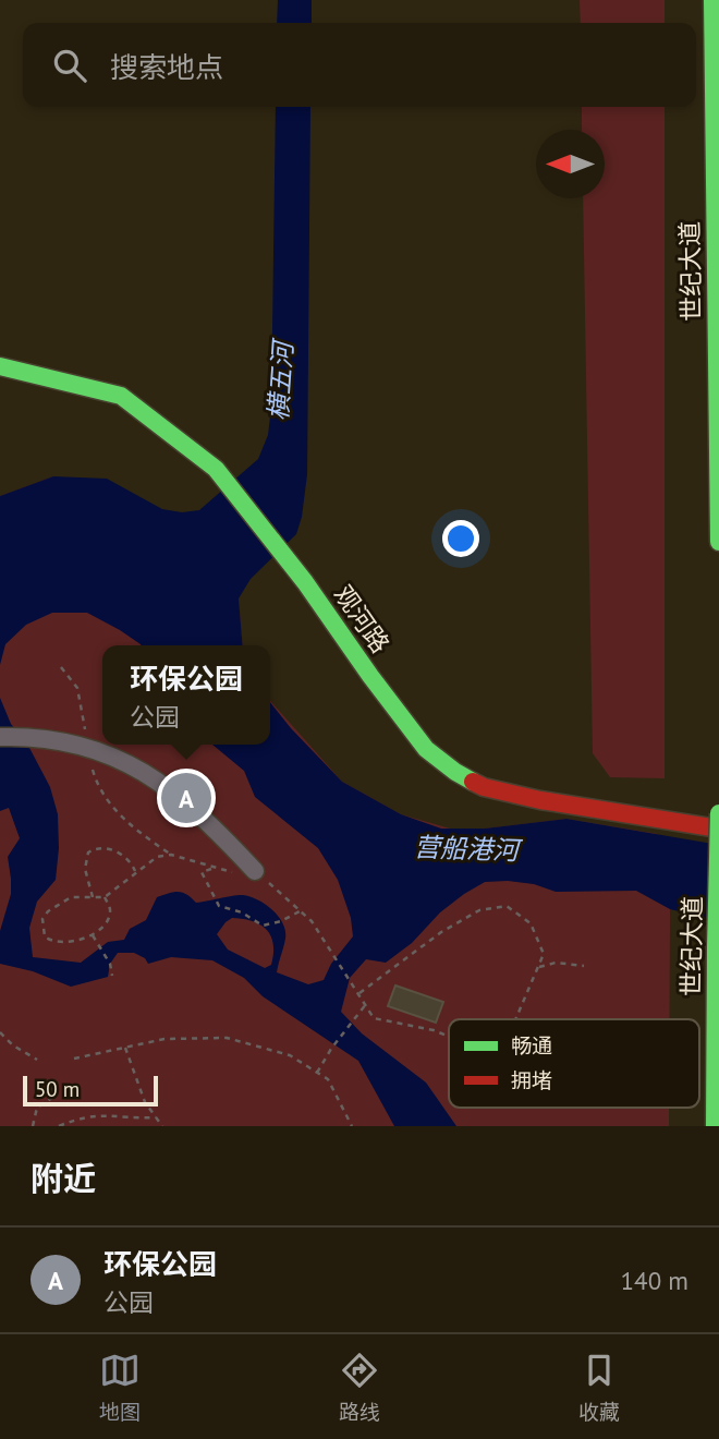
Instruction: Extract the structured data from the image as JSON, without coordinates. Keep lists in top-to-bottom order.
{
  "streets": {
    "street": ["世纪大道", "观河路"]
  },
  "water": ["横五河", "营船港河"],
  "legend": ["畅通", "拥堵"],
  "scale_bar": "50 m",
  "north": "left",
  "page": {
    "search": "搜索地点",
    "popup": ["环保公园", "公园"],
    "pins": "A",
    "scale": "50 m",
    "heading": "附近",
    "list": [
      {
        "mark": "A",
        "name": "环保公园",
        "note": "公园",
        "value": "140 m"
      }
    ],
    "nav": ["地图", "路线", "收藏"]
  }
}
